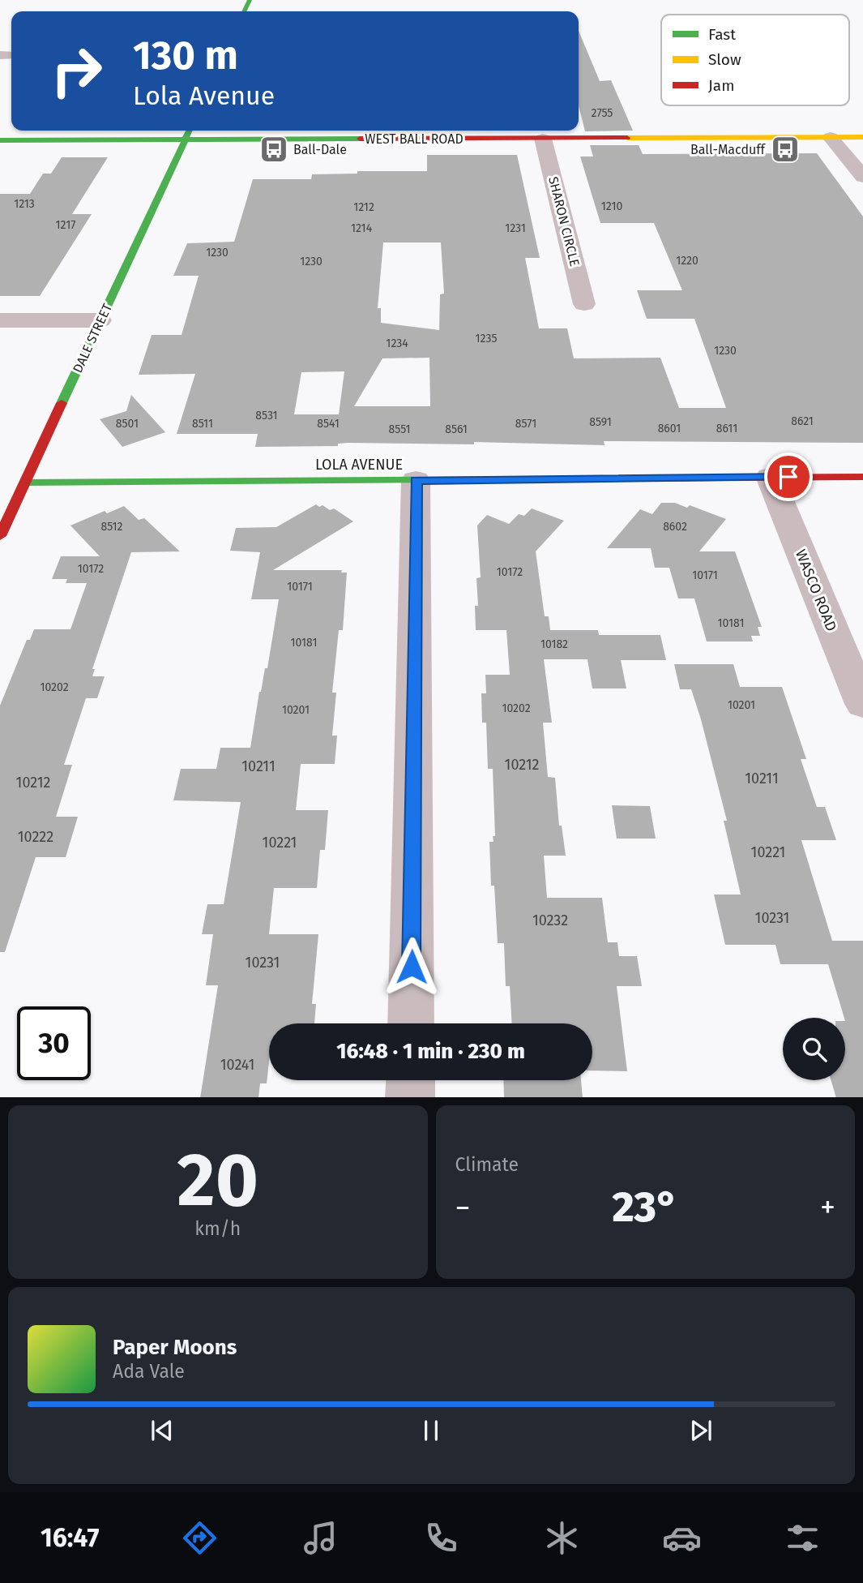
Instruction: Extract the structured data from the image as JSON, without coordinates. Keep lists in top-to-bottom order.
{
  "streets": {
    "street": [
      "WEST BALL ROAD",
      "SHARON CIRCLE",
      "DALE STREET",
      "LOLA AVENUE",
      "WASCO ROAD"
    ]
  },
  "crossings": [
    ["WEST BALL ROAD", "SHARON CIRCLE"],
    ["WEST BALL ROAD", "DALE STREET"],
    ["DALE STREET", "LOLA AVENUE"],
    ["LOLA AVENUE", "WASCO ROAD"]
  ],
  "places": {
    "bus stop": ["Ball-Dale", "Ball-Macduff"]
  },
  "house_numbers": [
    "2755",
    "1213",
    "1210",
    "1212",
    "1217",
    "1214",
    "1231",
    "1230",
    "1220",
    "1230",
    "1235",
    "1234",
    "1230",
    "8531",
    "8621",
    "8591",
    "8501",
    "8511",
    "8541",
    "8571",
    "8601",
    "8611",
    "8551",
    "8561",
    "8512",
    "8602",
    "10172",
    "10172",
    "10171",
    "10171",
    "10181",
    "10181",
    "10182",
    "10202",
    "10201",
    "10202",
    "10201",
    "10212",
    "10211",
    "10211",
    "10212",
    "10222",
    "10221",
    "10221",
    "10231",
    "10232",
    "10231",
    "10241"
  ],
  "legend": ["Fast", "Slow", "Jam"],
  "page": {
    "turn": ["130 m", "Lola Avenue"],
    "limit": "30",
    "trip": "16:48 · 1 min · 230 m",
    "tile": [
      ["20", "km/h"],
      "Climate"
    ],
    "heat": ["−", "23°", "+"],
    "song": ["Paper Moons", "Ada Vale"],
    "tabs": "16:47"
  }
}
